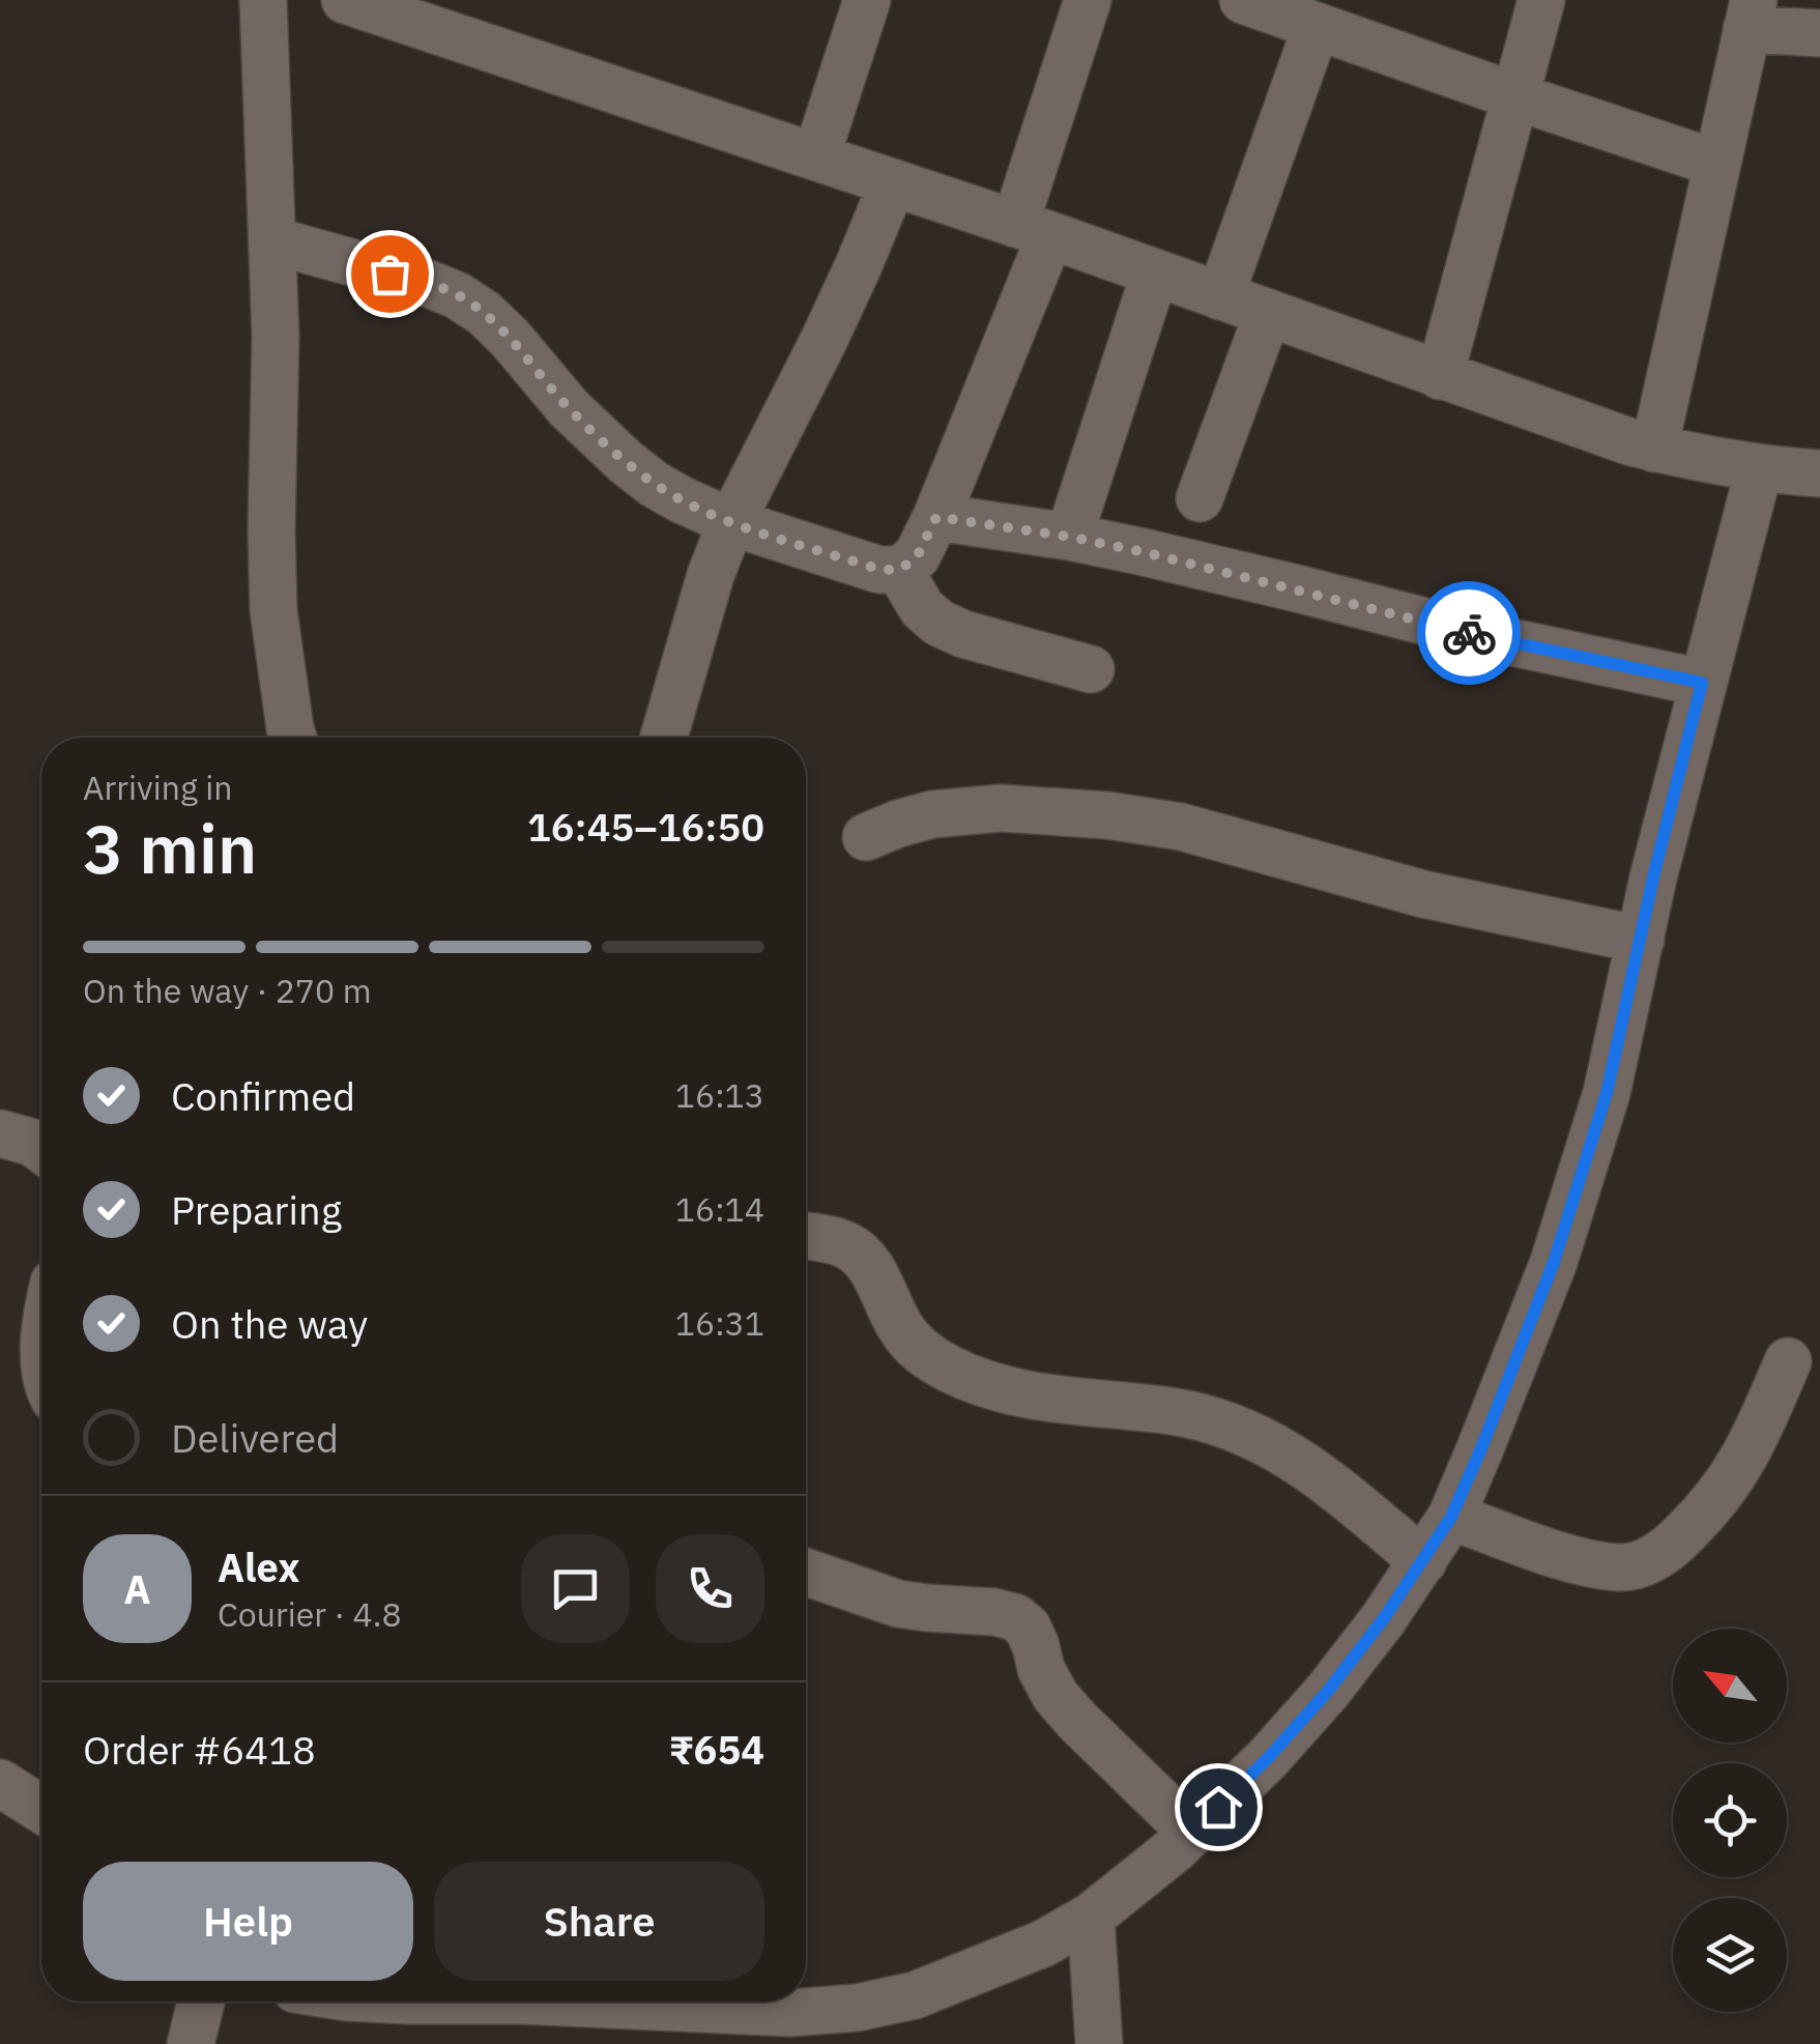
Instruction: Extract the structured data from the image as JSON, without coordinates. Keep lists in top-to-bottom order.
{
  "north": "top left",
  "page": {
    "heading": ["3 min", "Arriving in", "16:45–16:50"],
    "panel": [
      "Alex",
      "Courier · 4.8",
      "Order #6418",
      "₹654"
    ],
    "bar": "On the way · 270 m",
    "list": [
      ["Confirmed", "16:13"],
      ["Preparing", "16:14"],
      ["On the way", "16:31"],
      "Delivered"
    ],
    "round": "A",
    "buttons": ["Help", "Share"]
  }
}
